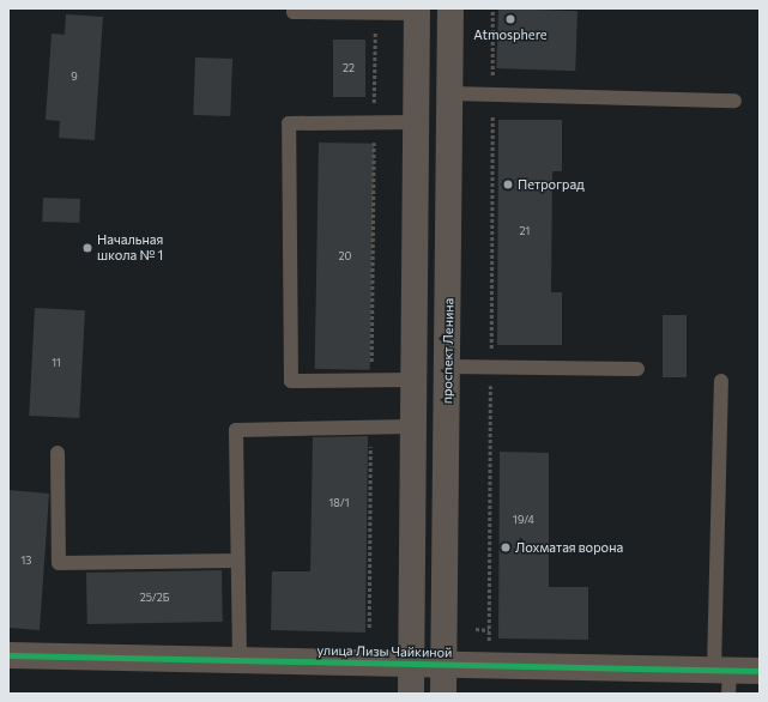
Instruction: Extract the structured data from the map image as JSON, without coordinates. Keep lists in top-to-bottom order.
{
  "streets": {
    "main road": ["проспект Ленина"],
    "street": ["улица Лизы Чайкиной"]
  },
  "crossings": [
    ["проспект Ленина", "улица Лизы Чайкиной"]
  ],
  "places": [
    "Atmosphere",
    "Петроград",
    "Начальная школа № 1",
    "Лохматая ворона"
  ],
  "house_numbers": [
    "22",
    "9",
    "21",
    "20",
    "11",
    "18/1",
    "19/4",
    "13",
    "25/2Б"
  ]
}
